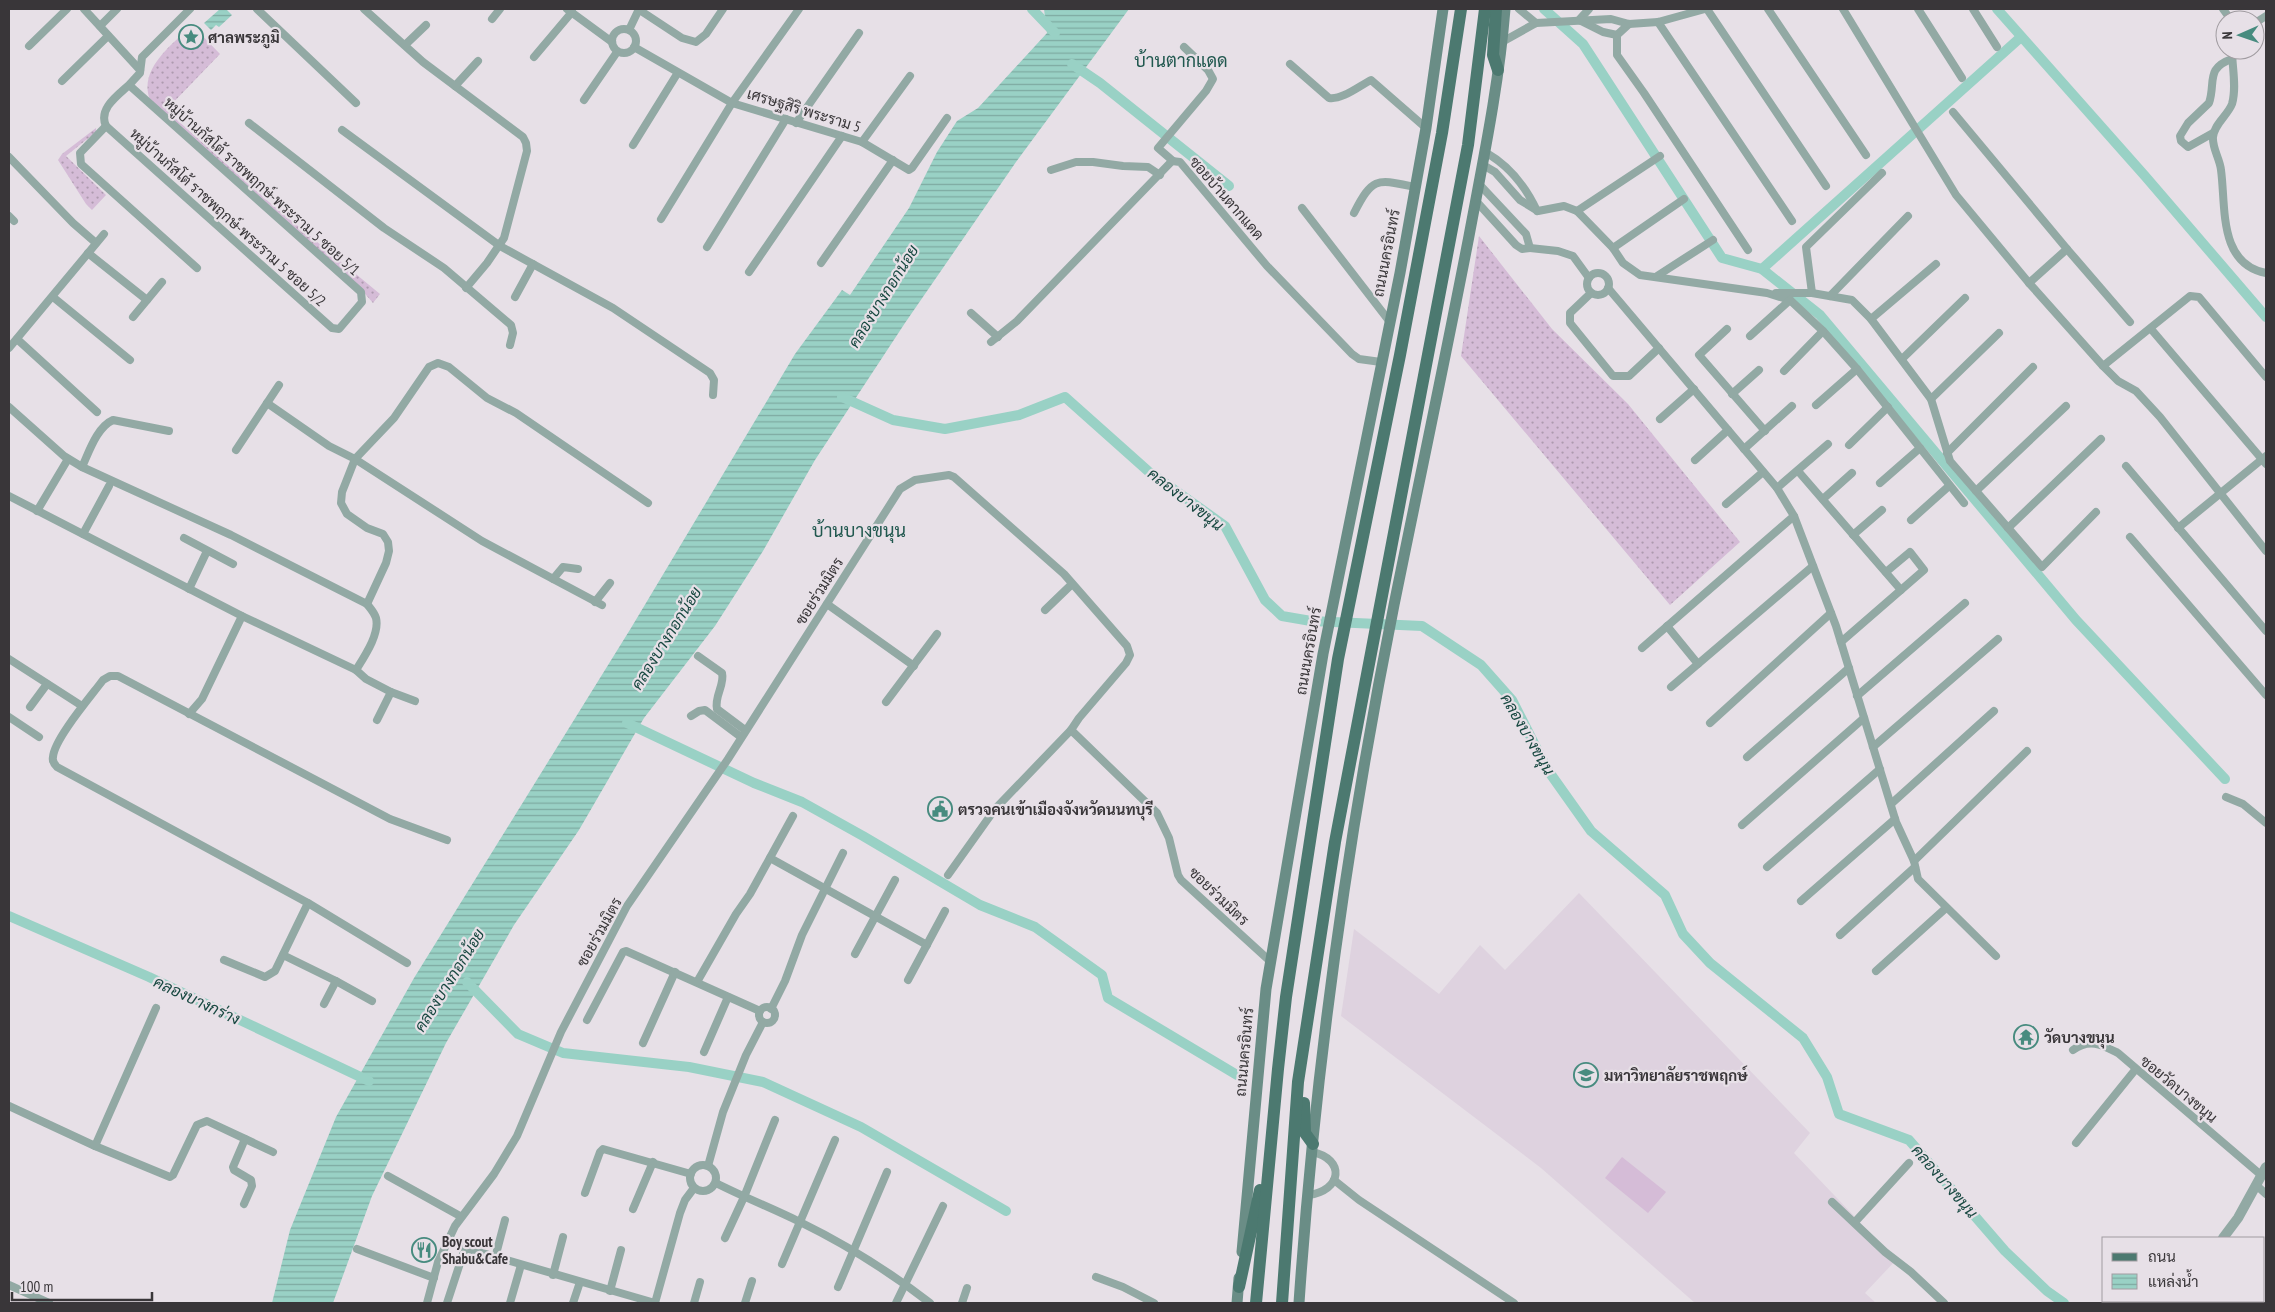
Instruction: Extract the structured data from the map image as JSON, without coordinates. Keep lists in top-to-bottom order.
{
  "streets": {
    "main road": ["ถนนนครอินทร์"],
    "street": [
      "เศรษฐสิริ พระราม 5",
      "หมู่บ้านกัสโต้ ราชพฤกษ์-พระราม 5 ซอย 5/1",
      "ซอยบ้านตากแดด",
      "หมู่บ้านกัสโต้ ราชพฤกษ์-พระราม 5 ซอย 5/2",
      "ซอยร่วมมิตร",
      "ซอยวัดบางขนุน"
    ]
  },
  "crossings": [
    ["หมู่บ้านกัสโต้ ราชพฤกษ์-พระราม 5 ซอย 5/1", "หมู่บ้านกัสโต้ ราชพฤกษ์-พระราม 5 ซอย 5/2"],
    ["ซอยบ้านตากแดด", "ถนนนครอินทร์"],
    ["ถนนนครอินทร์", "ซอยร่วมมิตร"]
  ],
  "districts": ["บ้านตากแดด", "บ้านบางขนุน"],
  "water": ["คลองบางกอกน้อย", "คลองบางขนุน", "คลองบางกร่าง"],
  "places": {
    "place": ["ศาลพระภูมิ"],
    "public building": ["ตรวจคนเข้าเมืองจังหวัดนนทบุรี"],
    "temple": ["วัดบางขนุน"],
    "school or university": ["มหาวิทยาลัยราชพฤกษ์"],
    "restaurant": ["Boy scout Shabu&Cafe"]
  },
  "legend": ["ถนน", "แหล่งน้ำ"],
  "scale_bar": "100 m",
  "north": "left"
}
